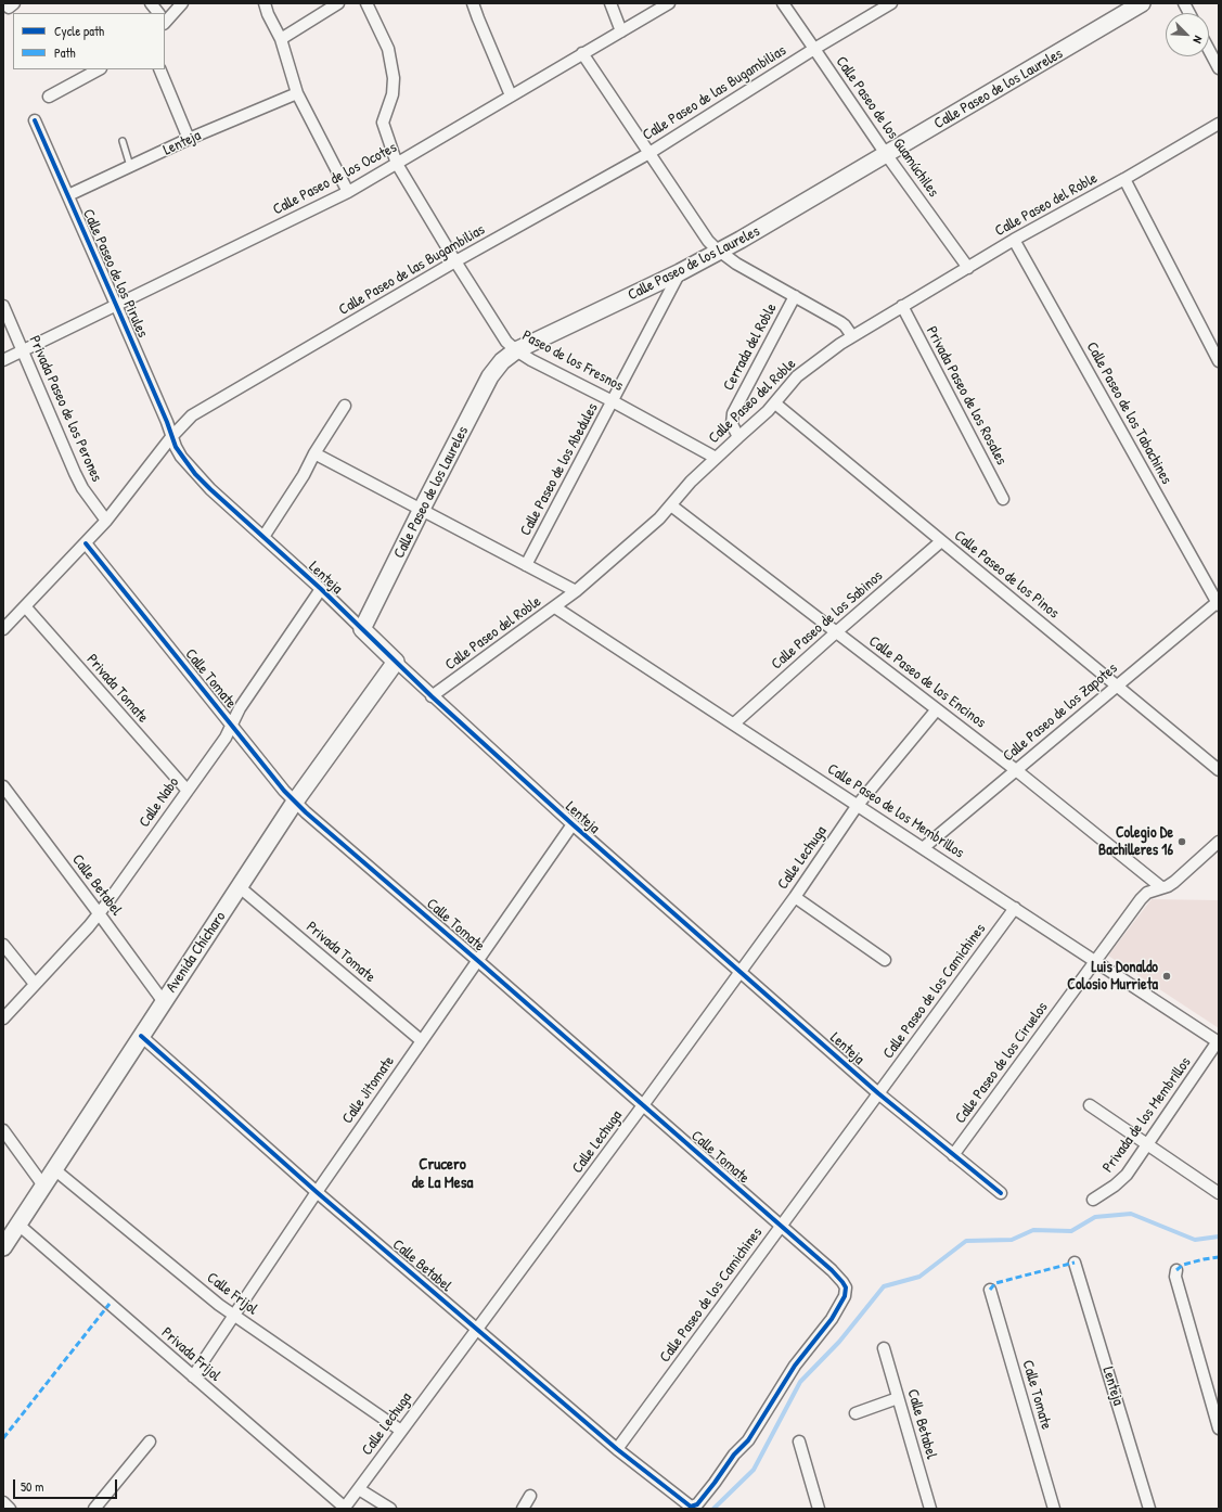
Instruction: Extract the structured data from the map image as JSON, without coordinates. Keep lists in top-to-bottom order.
{
  "streets": {
    "street": [
      "Calle Paseo de los Laureles",
      "Calle Paseo de las Bugambilias",
      "Calle Paseo de los Guamúchiles",
      "Lenteja",
      "Calle Paseo de los Ocotes",
      "Calle Paseo del Roble",
      "Calle Paseo de los Pirules",
      "Cerrada del Roble",
      "Paseo de los Fresnos",
      "Privada Paseo de los Rosales",
      "Privada Paseo de los Perones",
      "Calle Paseo de los Tabachines",
      "Calle Paseo de los Abedules",
      "Calle Paseo de los Pinos",
      "Calle Paseo de los Sabinos",
      "Calle Tomate",
      "Calle Paseo de los Encinos",
      "Privada Tomate",
      "Calle Paseo de los Zapotes",
      "Calle Nabo",
      "Calle Paseo de los Membrillos",
      "Calle Lechuga",
      "Calle Betabel",
      "Avenida Chícharo",
      "Calle Paseo de los Camichines",
      "Calle Paseo de los Ciruelos",
      "Calle Jitomate",
      "Privada de los Membrillos",
      "Calle Frijol",
      "Privada Frijol"
    ]
  },
  "crossings": [
    ["Calle Paseo de los Laureles", "Calle Paseo de los Guamúchiles"],
    ["Calle Paseo de los Laureles", "Lenteja"],
    ["Calle Paseo de los Laureles", "Paseo de los Fresnos"],
    ["Calle Paseo de los Laureles", "Calle Paseo de los Abedules"],
    ["Calle Paseo de las Bugambilias", "Calle Paseo de los Guamúchiles"],
    ["Calle Paseo de las Bugambilias", "Lenteja"],
    ["Calle Paseo de las Bugambilias", "Calle Paseo de los Pirules"],
    ["Calle Paseo de las Bugambilias", "Paseo de los Fresnos"],
    ["Calle Paseo de las Bugambilias", "Privada Paseo de los Perones"],
    ["Calle Paseo de las Bugambilias", "Calle Tomate"],
    ["Calle Paseo de las Bugambilias", "Privada Tomate"],
    ["Calle Paseo de los Guamúchiles", "Calle Paseo del Roble"],
    ["Lenteja", "Calle Paseo del Roble"],
    ["Lenteja", "Calle Paseo de los Pirules"],
    ["Lenteja", "Calle Nabo"],
    ["Lenteja", "Calle Lechuga"],
    ["Lenteja", "Avenida Chícharo"],
    ["Lenteja", "Calle Paseo de los Camichines"],
    ["Lenteja", "Calle Paseo de los Ciruelos"],
    ["Lenteja", "Calle Jitomate"],
    ["Calle Paseo de los Ocotes", "Calle Paseo de los Pirules"],
    ["Calle Paseo de los Ocotes", "Paseo de los Fresnos"],
    ["Calle Paseo de los Ocotes", "Privada Paseo de los Perones"],
    ["Calle Paseo del Roble", "Cerrada del Roble"],
    ["Calle Paseo del Roble", "Paseo de los Fresnos"],
    ["Calle Paseo del Roble", "Privada Paseo de los Rosales"],
    ["Calle Paseo del Roble", "Calle Paseo de los Tabachines"],
    ["Calle Paseo del Roble", "Calle Paseo de los Pinos"],
    ["Calle Paseo del Roble", "Calle Paseo de los Encinos"],
    ["Calle Paseo del Roble", "Calle Paseo de los Membrillos"],
    ["Paseo de los Fresnos", "Calle Paseo de los Abedules"],
    ["Calle Paseo de los Tabachines", "Calle Paseo de los Zapotes"],
    ["Calle Paseo de los Pinos", "Calle Paseo de los Sabinos"],
    ["Calle Paseo de los Pinos", "Calle Paseo de los Zapotes"],
    ["Calle Paseo de los Sabinos", "Calle Paseo de los Encinos"],
    ["Calle Paseo de los Sabinos", "Calle Paseo de los Membrillos"],
    ["Calle Tomate", "Calle Nabo"],
    ["Calle Tomate", "Calle Lechuga"],
    ["Calle Tomate", "Calle Betabel"],
    ["Calle Tomate", "Avenida Chícharo"],
    ["Calle Tomate", "Calle Paseo de los Camichines"],
    ["Calle Tomate", "Calle Jitomate"],
    ["Calle Paseo de los Encinos", "Calle Paseo de los Zapotes"],
    ["Calle Paseo de los Encinos", "Calle Lechuga"],
    ["Calle Paseo de los Encinos", "Calle Paseo de los Ciruelos"],
    ["Privada Tomate", "Calle Nabo"],
    ["Privada Tomate", "Avenida Chícharo"],
    ["Privada Tomate", "Calle Jitomate"],
    ["Calle Paseo de los Zapotes", "Calle Paseo de los Membrillos"],
    ["Calle Nabo", "Calle Betabel"],
    ["Calle Paseo de los Membrillos", "Calle Lechuga"],
    ["Calle Paseo de los Membrillos", "Calle Paseo de los Camichines"],
    ["Calle Paseo de los Membrillos", "Calle Paseo de los Ciruelos"],
    ["Calle Paseo de los Membrillos", "Privada de los Membrillos"],
    ["Calle Lechuga", "Calle Betabel"],
    ["Calle Lechuga", "Calle Frijol"],
    ["Calle Lechuga", "Privada Frijol"],
    ["Calle Betabel", "Avenida Chícharo"],
    ["Calle Betabel", "Calle Paseo de los Camichines"],
    ["Calle Betabel", "Calle Jitomate"],
    ["Avenida Chícharo", "Calle Frijol"],
    ["Avenida Chícharo", "Privada Frijol"],
    ["Calle Jitomate", "Calle Frijol"],
    ["Calle Jitomate", "Privada Frijol"]
  ],
  "districts": ["Crucero de La Mesa"],
  "places": ["Colegio De Bachilleres 16", "Luis Donaldo Colosio Murrieta"],
  "legend": ["Cycle path", "Path"],
  "scale_bar": "50 m",
  "north": "bottom right"
}
